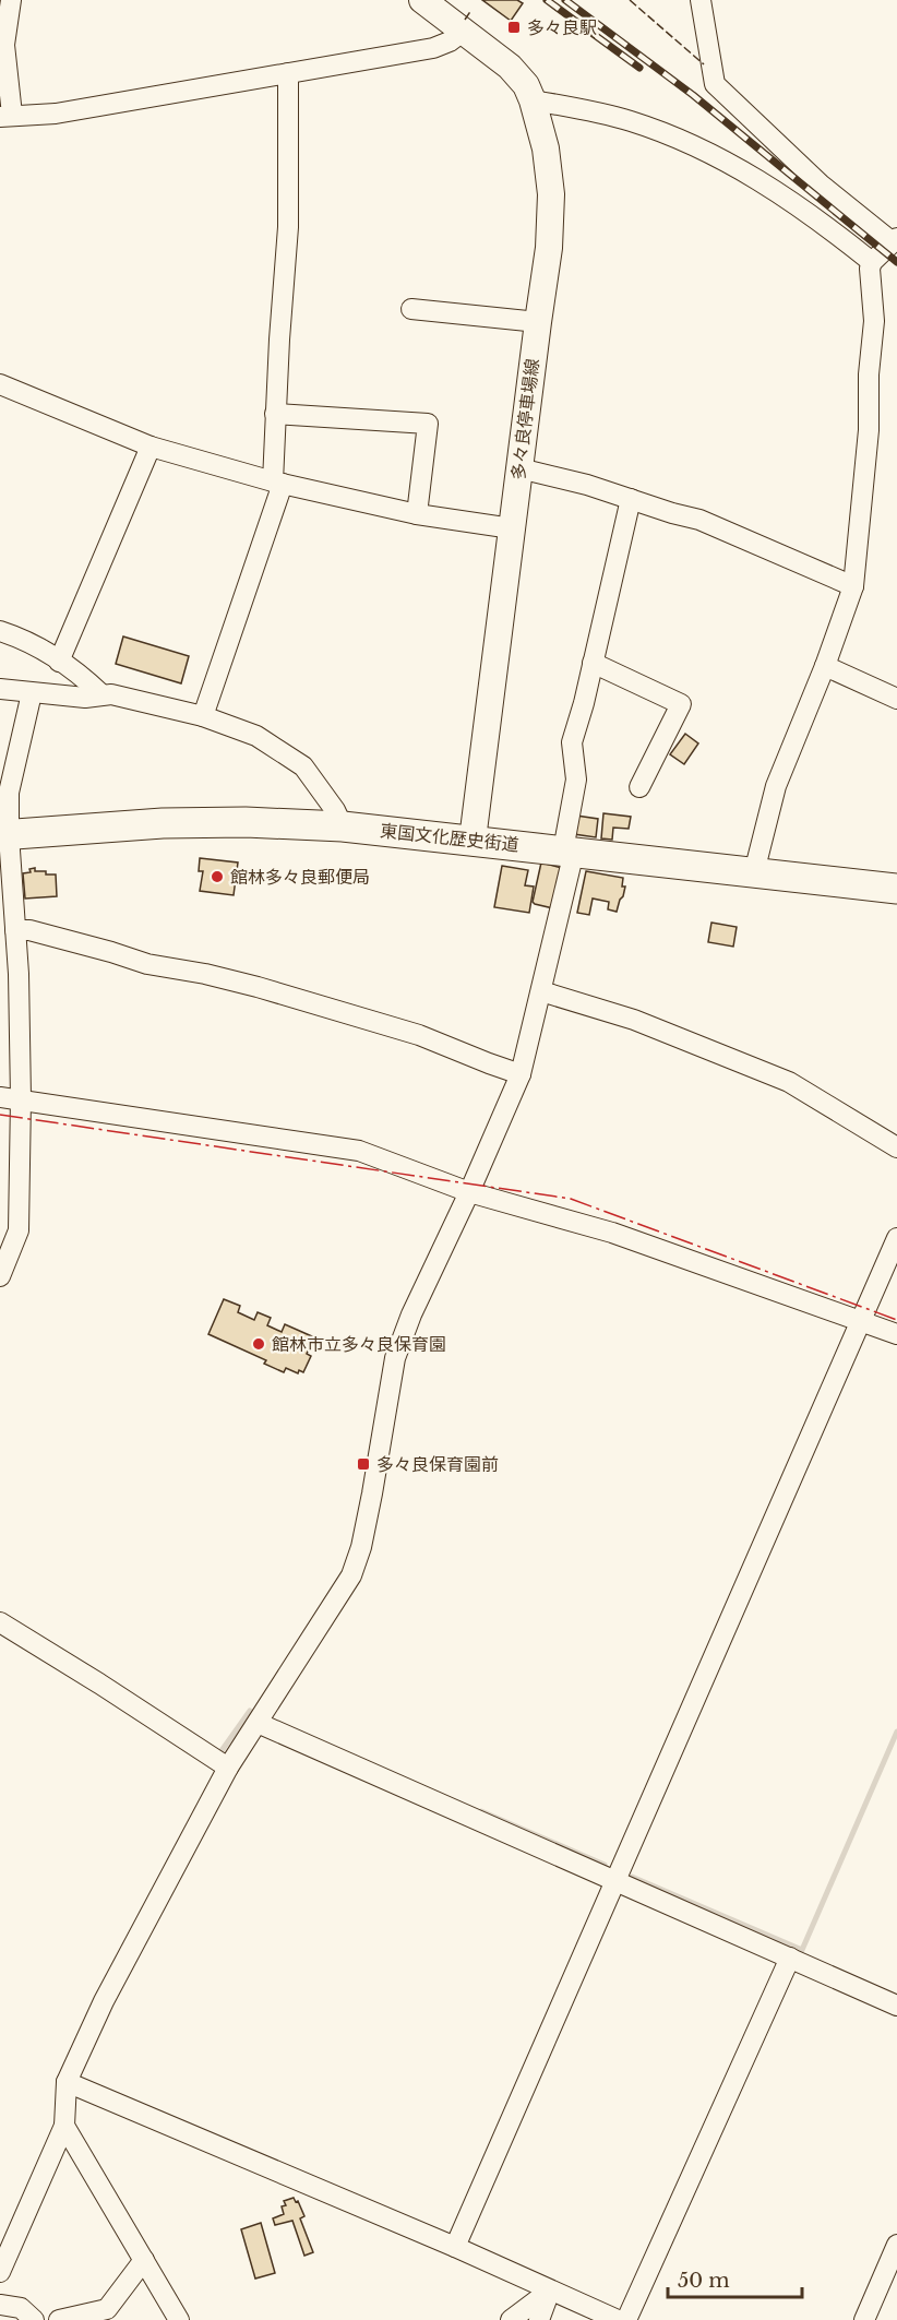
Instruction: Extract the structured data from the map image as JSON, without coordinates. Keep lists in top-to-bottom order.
{
  "streets": {
    "highway": ["東国文化歴史街道"],
    "main road": ["多々良停車場線"]
  },
  "crossings": [
    ["多々良停車場線", "東国文化歴史街道"]
  ],
  "places": {
    "transit": ["多々良駅", "多々良保育園前"],
    "other": ["館林多々良郵便局", "館林市立多々良保育園"]
  },
  "scale_bar": "50 m"
}
